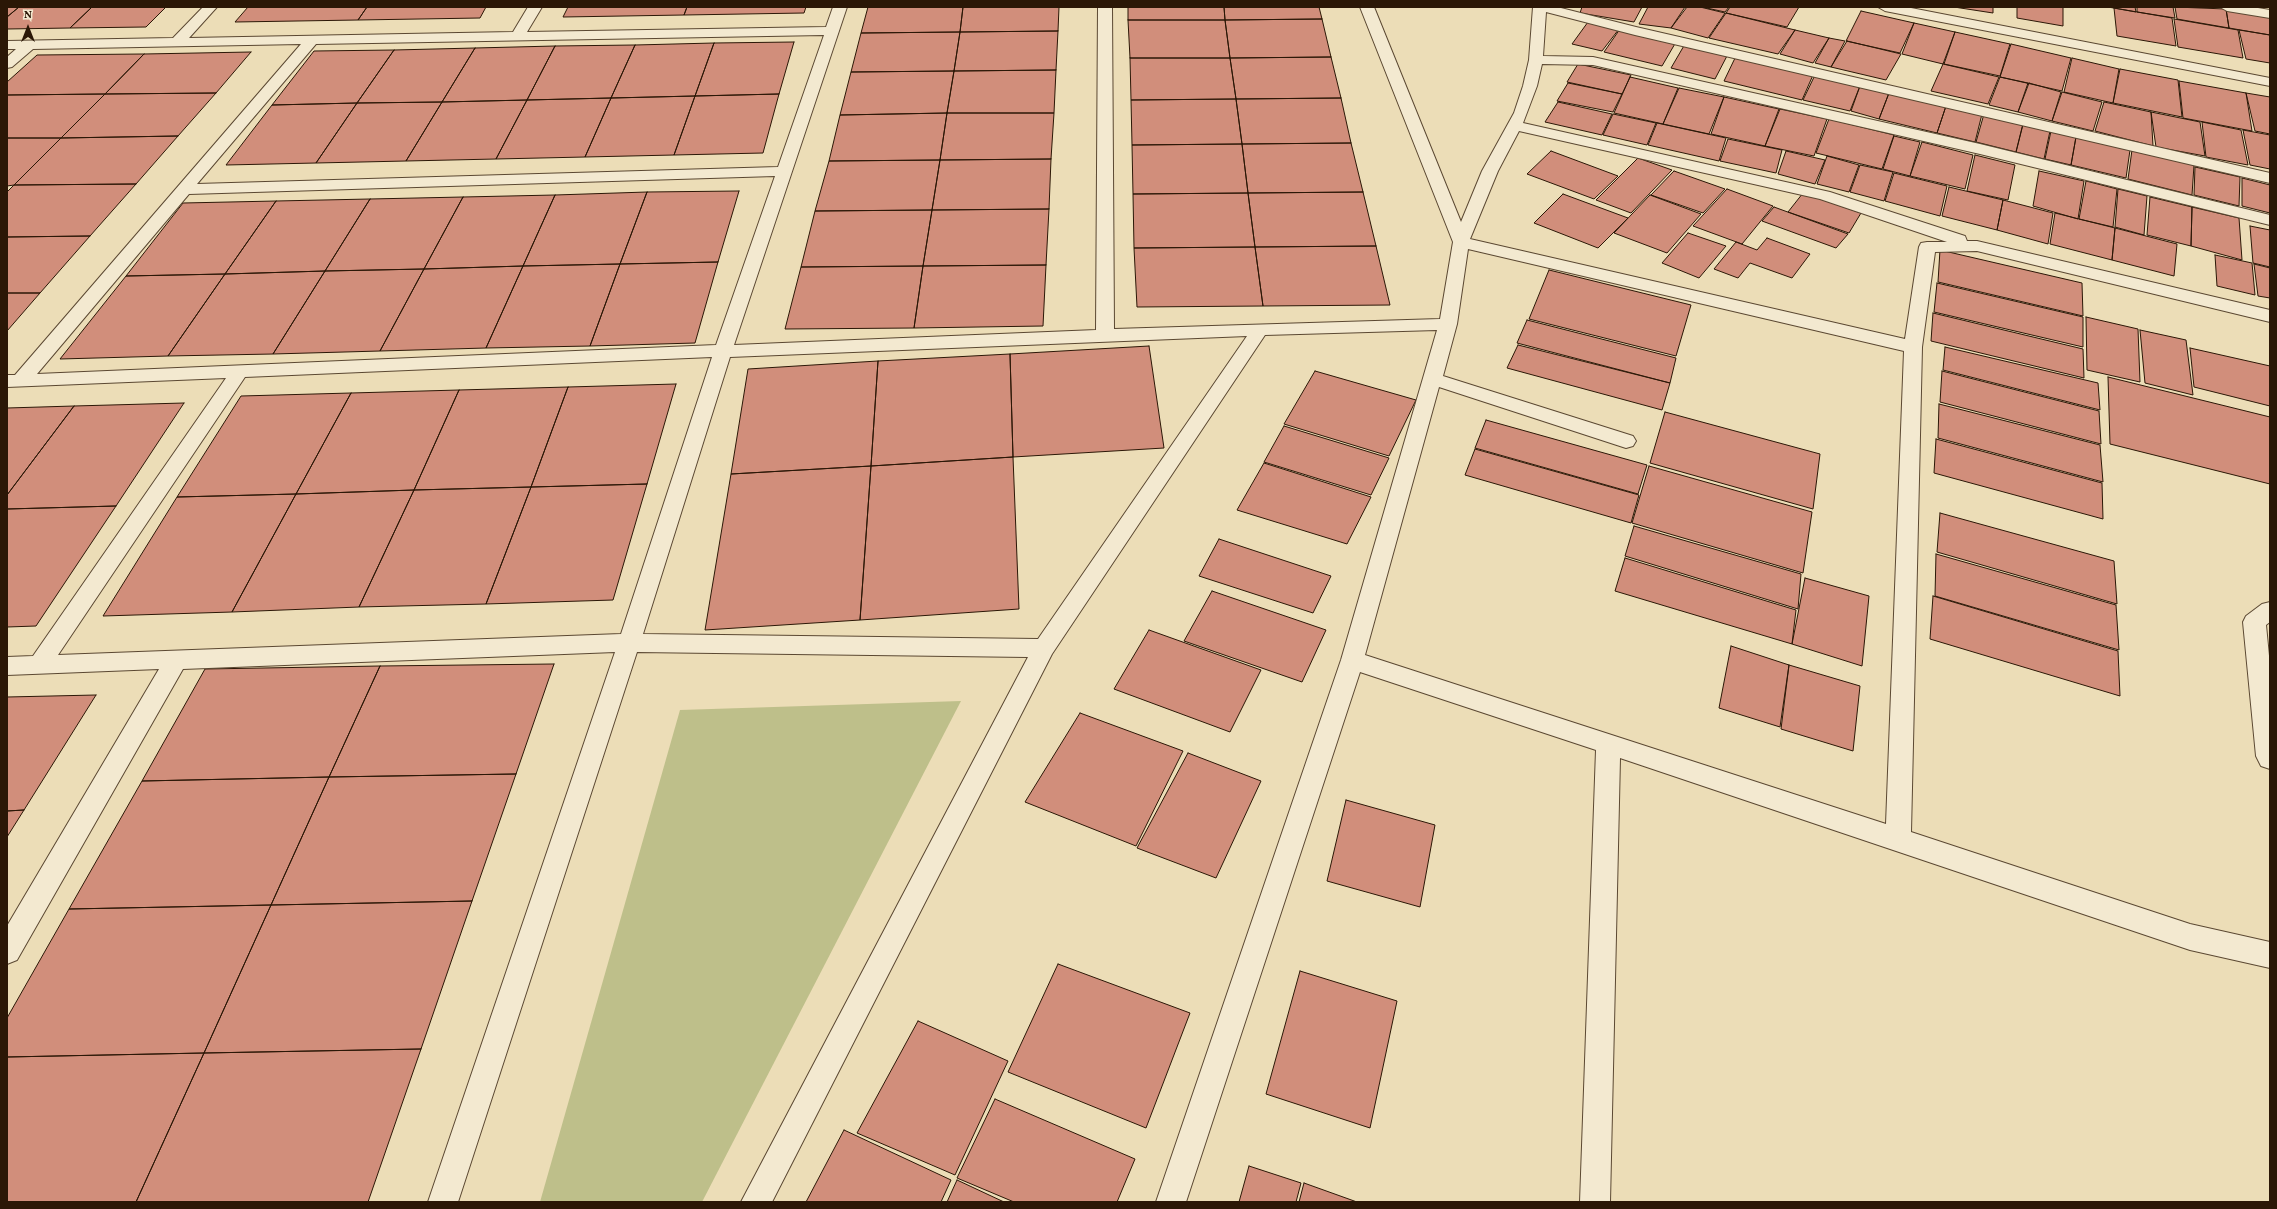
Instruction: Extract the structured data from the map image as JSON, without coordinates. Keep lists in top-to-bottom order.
{
  "north": "top"
}
